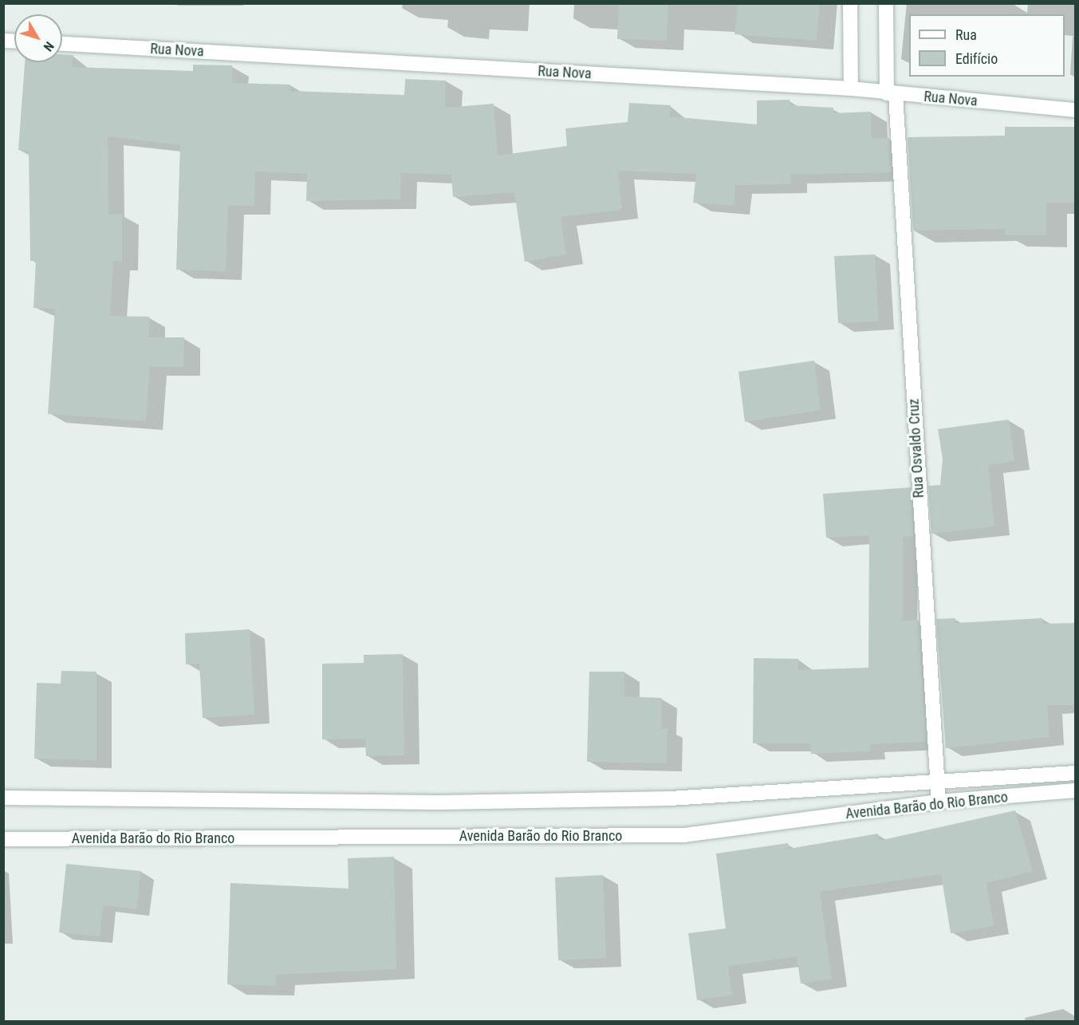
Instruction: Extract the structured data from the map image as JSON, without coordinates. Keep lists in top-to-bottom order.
{
  "streets": {
    "street": ["Rua Nova", "Rua Osvaldo Cruz", "Avenida Barão do Rio Branco"]
  },
  "crossings": [
    ["Rua Nova", "Rua Osvaldo Cruz"],
    ["Rua Osvaldo Cruz", "Avenida Barão do Rio Branco"]
  ],
  "legend": ["Rua", "Edifício"],
  "north": "bottom right"
}
